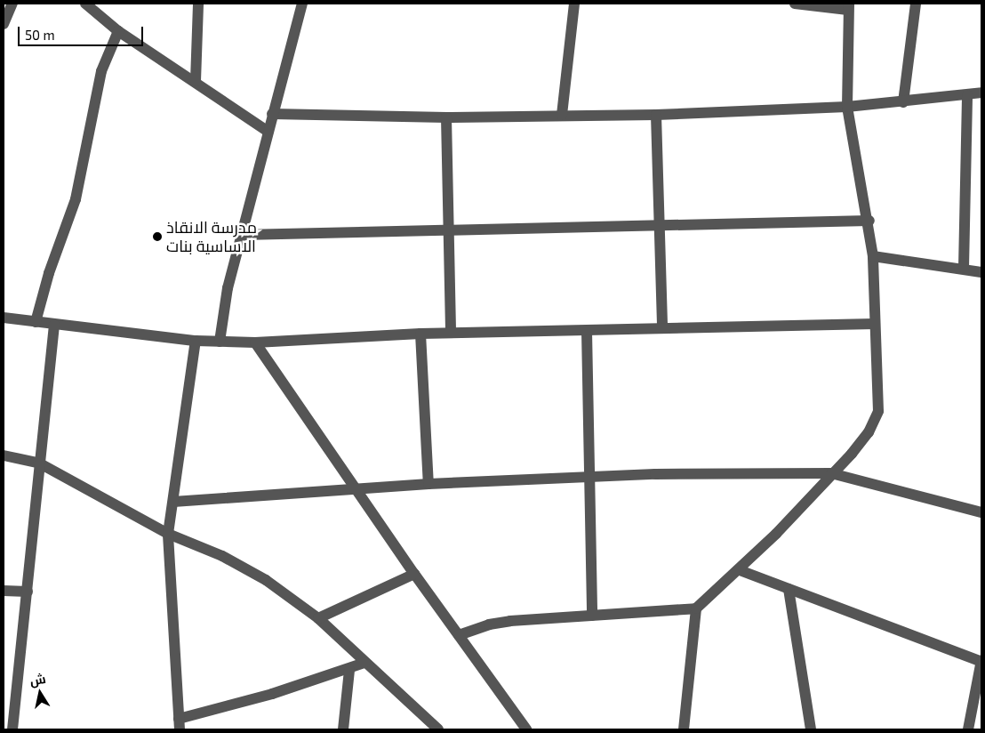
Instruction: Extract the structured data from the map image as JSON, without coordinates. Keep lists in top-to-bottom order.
{
  "places": ["مدرسة الانقاذ الاساسية بنات"],
  "scale_bar": "50 m",
  "north": "top"
}
